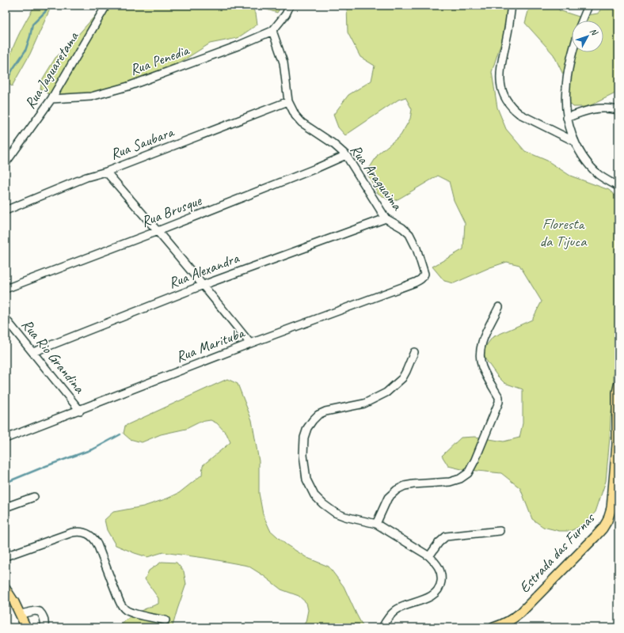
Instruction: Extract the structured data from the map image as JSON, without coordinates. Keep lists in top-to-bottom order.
{
  "streets": {
    "main road": ["Estrada das Furnas"],
    "street": [
      "Rua Penedia",
      "Rua Jaguaretama",
      "Rua Saubara",
      "Rua Araguaima",
      "Rua Brusque",
      "Rua Alexandra",
      "Rua Marituba",
      "Rua Rio Grandina"
    ]
  },
  "crossings": [
    ["Rua Penedia", "Rua Jaguaretama"],
    ["Rua Penedia", "Rua Araguaima"],
    ["Rua Saubara", "Rua Araguaima"],
    ["Rua Araguaima", "Rua Brusque"],
    ["Rua Araguaima", "Rua Alexandra"],
    ["Rua Araguaima", "Rua Marituba"],
    ["Rua Alexandra", "Rua Rio Grandina"],
    ["Rua Marituba", "Rua Rio Grandina"]
  ],
  "parks": ["Floresta da Tijuca"],
  "north": "top right"
}
